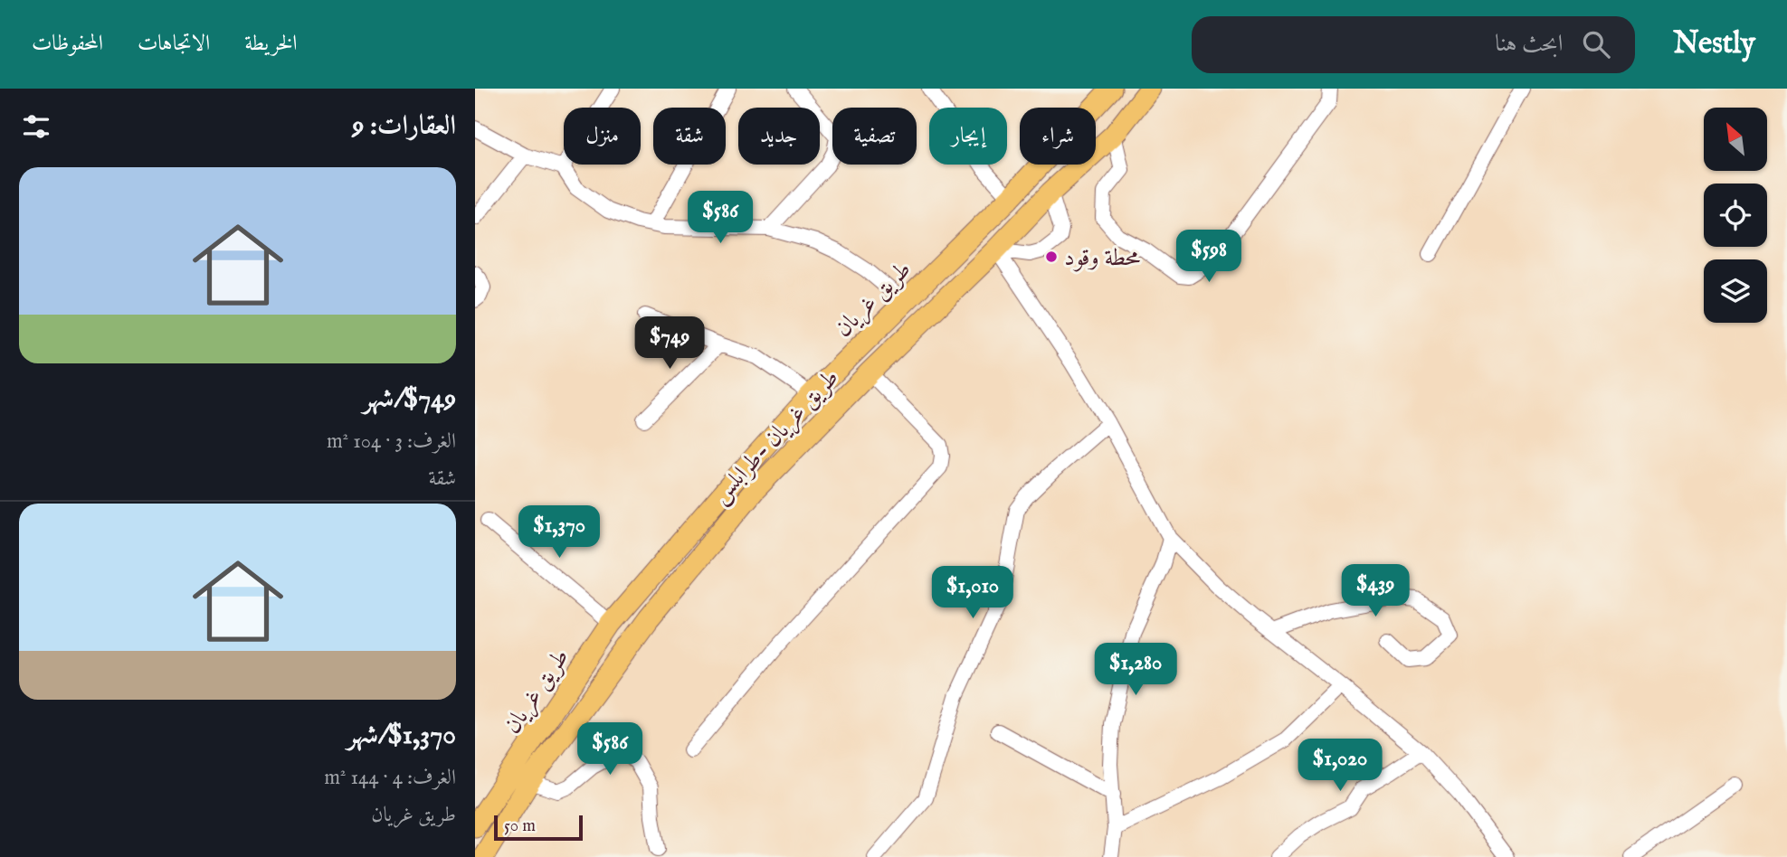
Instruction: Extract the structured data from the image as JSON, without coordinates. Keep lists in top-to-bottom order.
{
  "streets": {
    "highway": ["طريق غريان", "طريق غريان -طرابلس"]
  },
  "places": ["محطة وقود"],
  "scale_bar": "50 m",
  "north": "top left",
  "page": {
    "header": "Nestly",
    "search": "ابحث هنا",
    "nav": ["الخريطة", "الاتجاهات", "المحفوظات"],
    "heading": "العقارات: 9",
    "chip": [
      "شراء",
      "إيجار",
      "تصفية",
      "جديد",
      "شقة",
      "منزل"
    ],
    "list": [
      {
        "name": "$749/شهر",
        "note": "الغرف: 3 · 104 m² · شقة"
      },
      {
        "name": "$1,370/شهر",
        "note": "الغرف: 4 · 144 m² · طريق غريان"
      }
    ],
    "price": [
      "$586",
      "$598",
      "$749",
      "$1,370",
      "$439",
      "$1,010",
      "$1,280",
      "$586",
      "$1,020"
    ],
    "scale": "50 m"
  }
}
